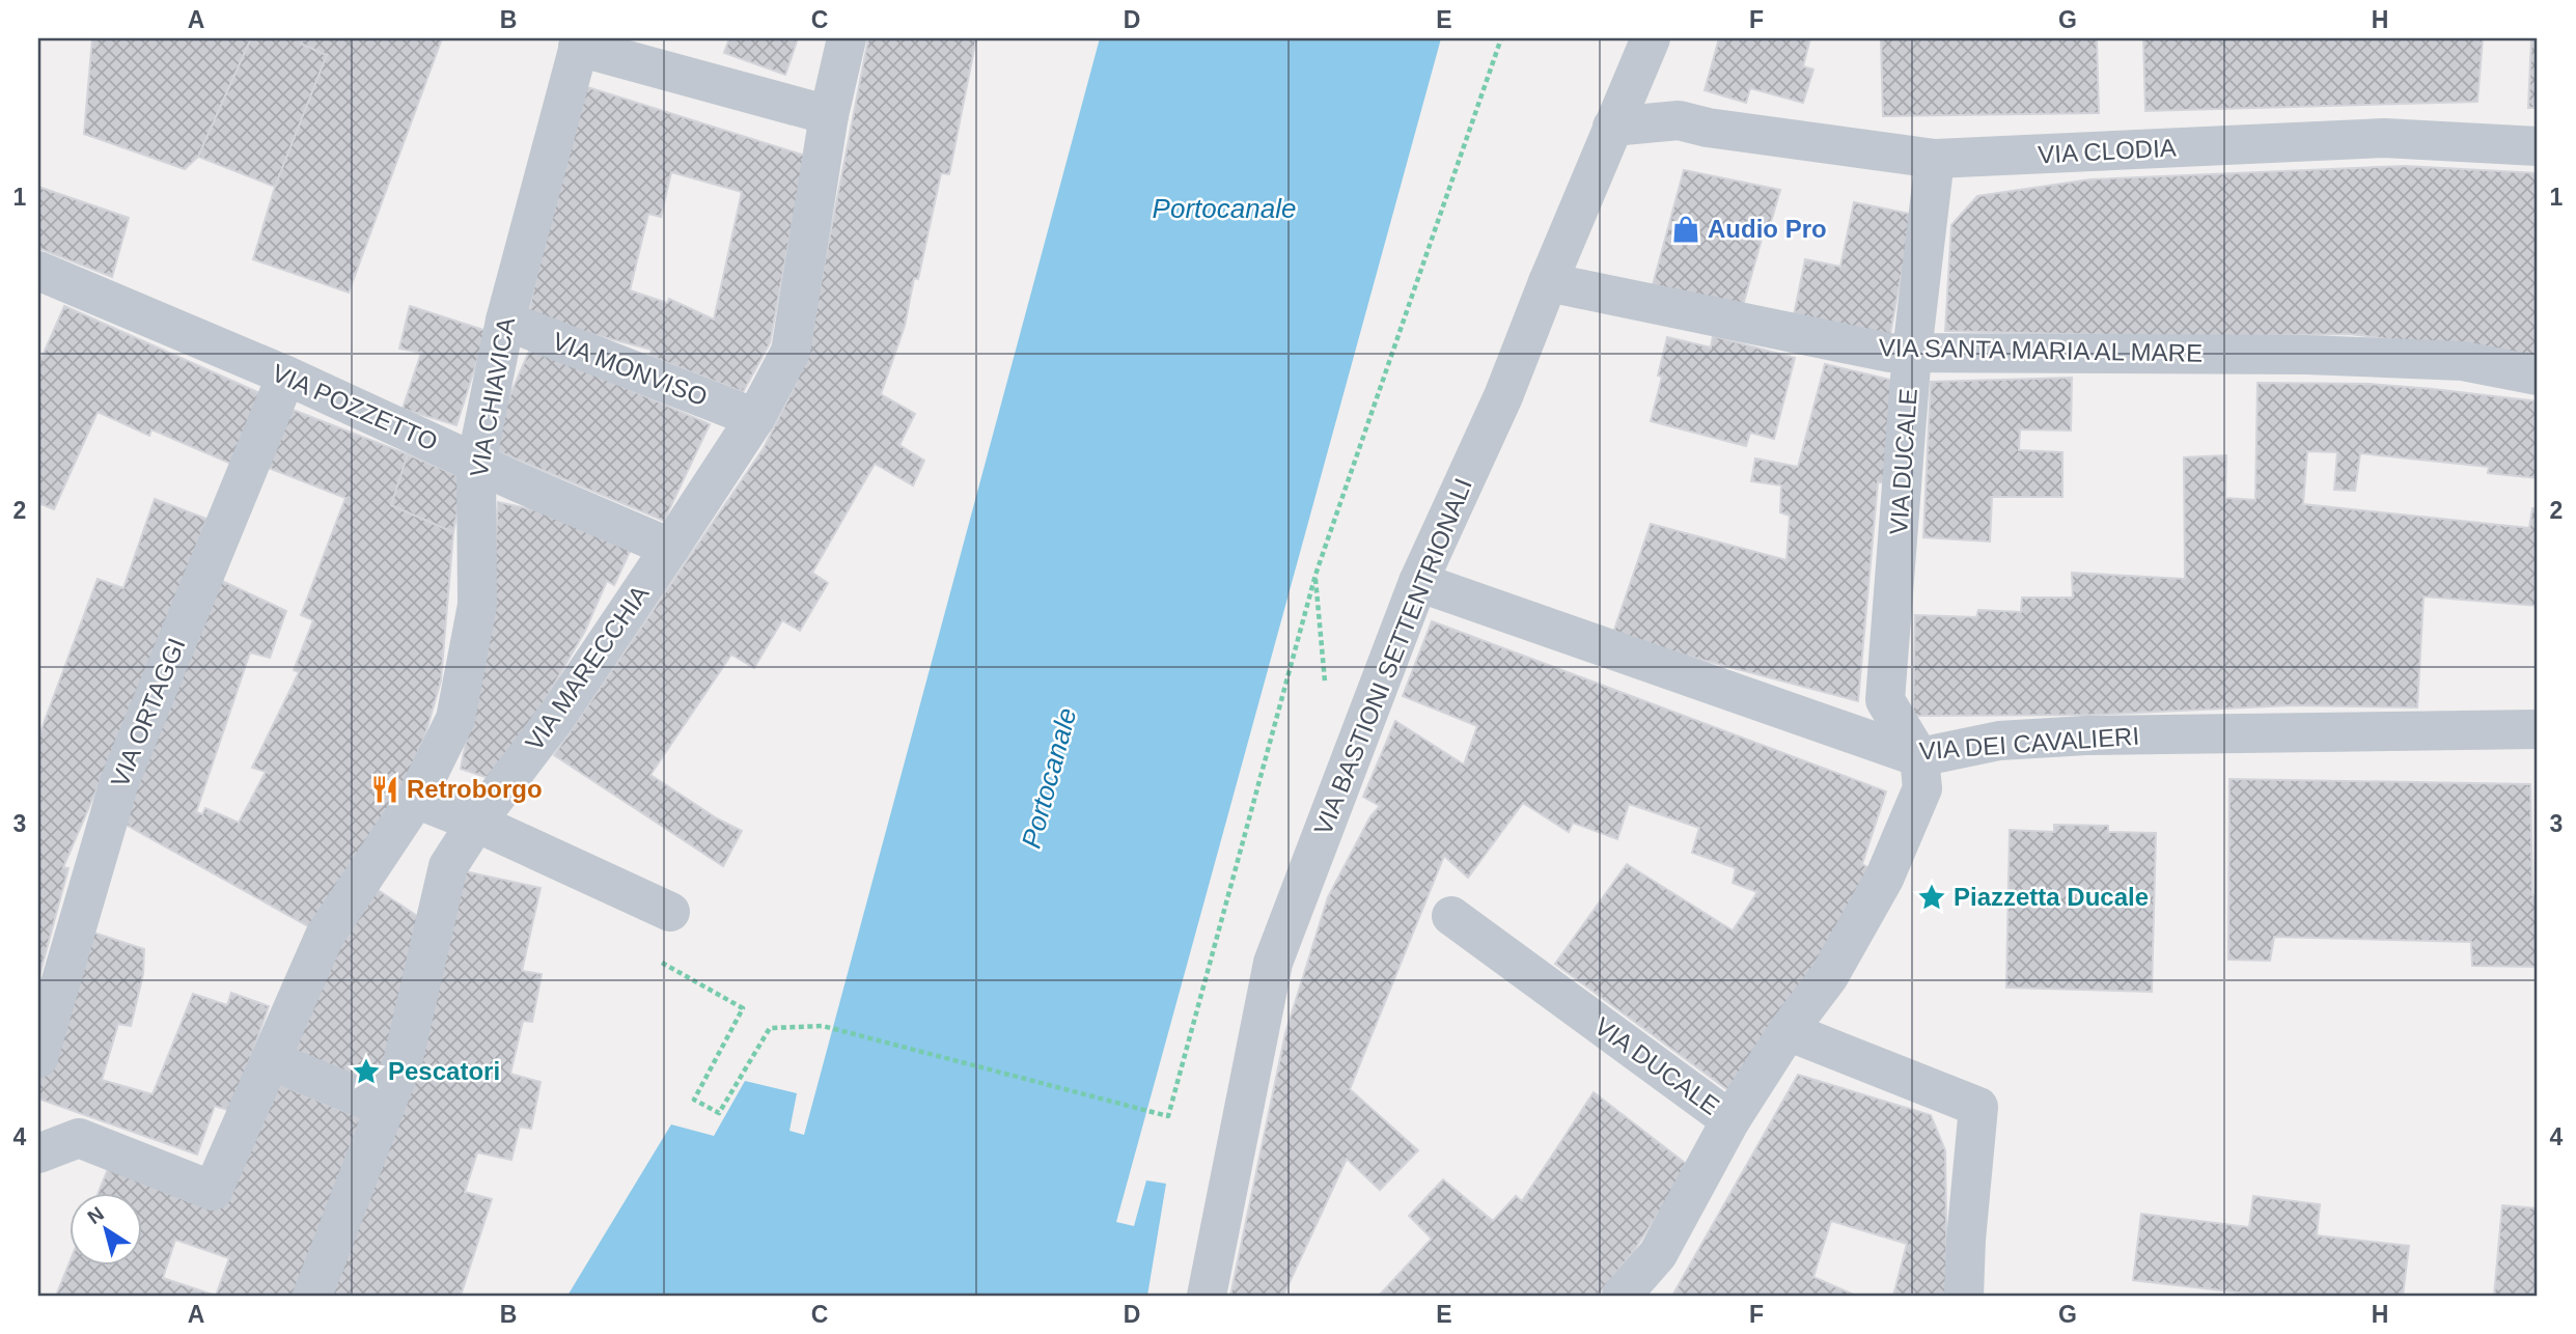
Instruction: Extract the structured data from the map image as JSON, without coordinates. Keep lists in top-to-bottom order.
{
  "streets": {
    "street": [
      "VIA CLODIA",
      "VIA SANTA MARIA AL MARE",
      "VIA MONVISO",
      "VIA CHIAVICA",
      "VIA POZZETTO",
      "VIA DUCALE",
      "VIA BASTIONI SETTENTRIONALI",
      "VIA MARECCHIA",
      "VIA ORTAGGI",
      "VIA DEI CAVALIERI"
    ]
  },
  "crossings": [
    ["VIA CLODIA", "VIA DUCALE"],
    ["VIA CLODIA", "VIA BASTIONI SETTENTRIONALI"],
    ["VIA SANTA MARIA AL MARE", "VIA DUCALE"],
    ["VIA SANTA MARIA AL MARE", "VIA BASTIONI SETTENTRIONALI"],
    ["VIA MONVISO", "VIA CHIAVICA"],
    ["VIA MONVISO", "VIA MARECCHIA"],
    ["VIA CHIAVICA", "VIA POZZETTO"],
    ["VIA POZZETTO", "VIA MARECCHIA"],
    ["VIA POZZETTO", "VIA ORTAGGI"],
    ["VIA DUCALE", "VIA DEI CAVALIERI"],
    ["VIA BASTIONI SETTENTRIONALI", "VIA DEI CAVALIERI"]
  ],
  "water": ["Portocanale"],
  "places": {
    "shop": ["Audio Pro"],
    "restaurant": ["Retroborgo"],
    "place": ["Piazzetta Ducale", "Pescatori"]
  },
  "north": "top left",
  "grid": {
    "columns": [
      "A",
      "B",
      "C",
      "D",
      "E",
      "F",
      "G",
      "H"
    ],
    "rows": [
      "1",
      "2",
      "3",
      "4"
    ]
  }
}
